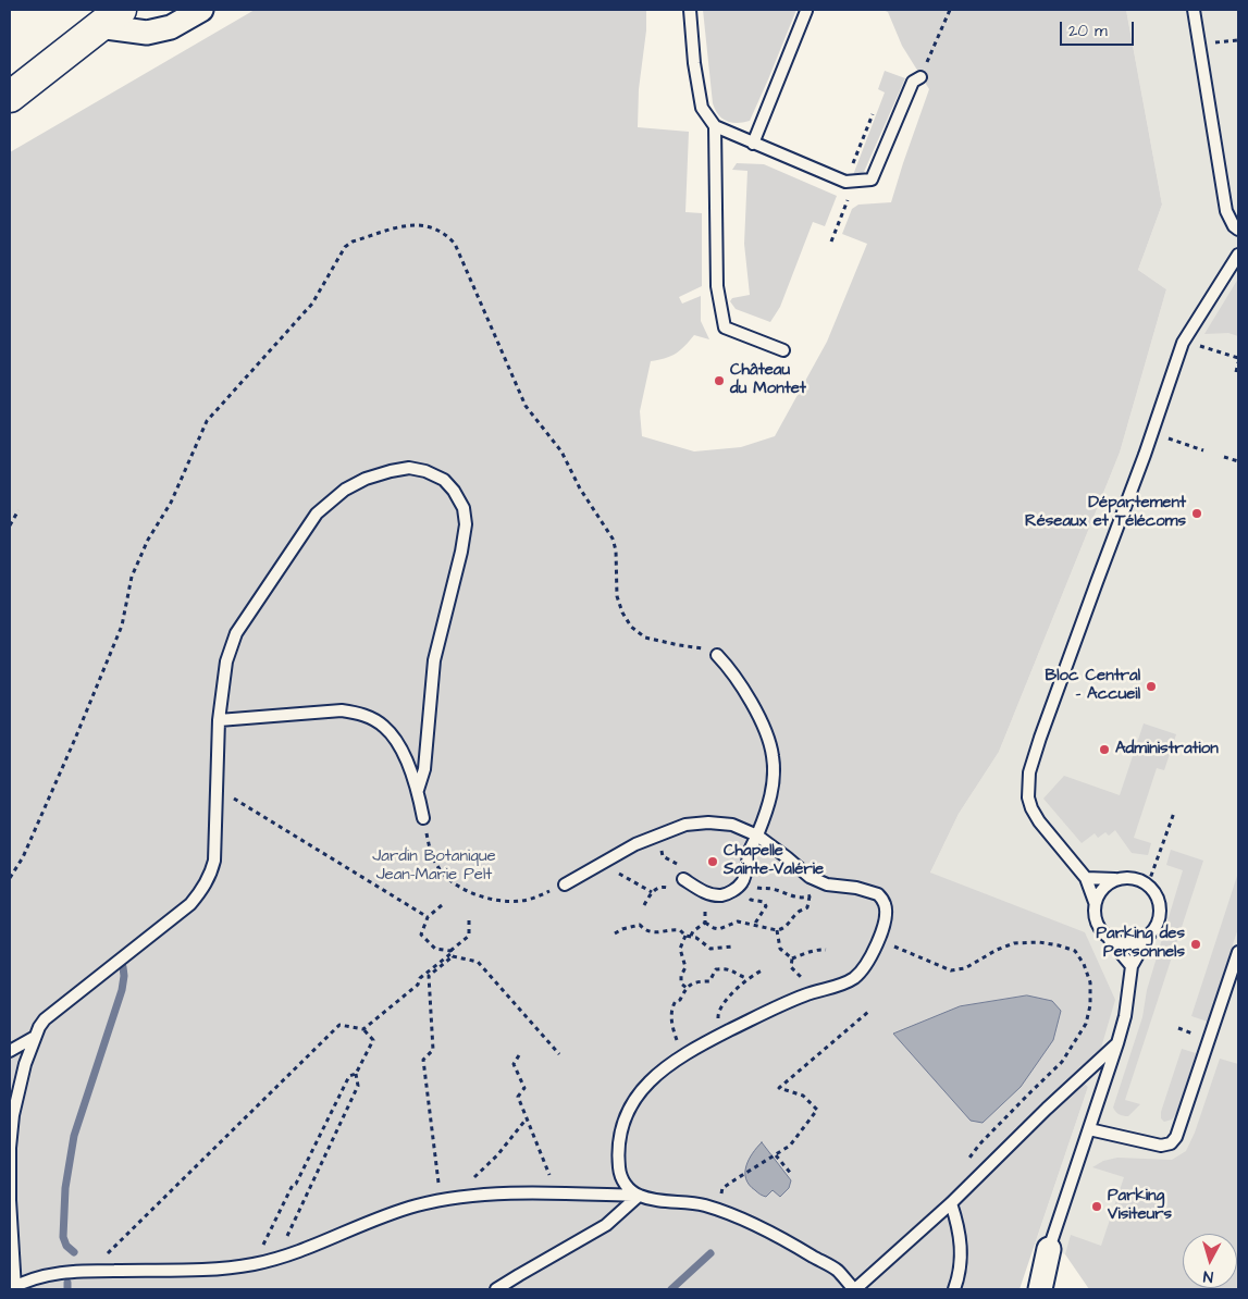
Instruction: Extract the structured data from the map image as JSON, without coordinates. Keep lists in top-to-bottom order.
{
  "parks": ["Jardin Botanique Jean-Marie Pelt"],
  "places": [
    "Château du Montet",
    "Département Réseaux et Télécoms",
    "Bloc Central - Accueil",
    "Administration",
    "Chapelle Sainte-Valérie",
    "Parking des Personnels",
    "Parking Visiteurs"
  ],
  "scale_bar": "20 m",
  "north": "bottom"
}
